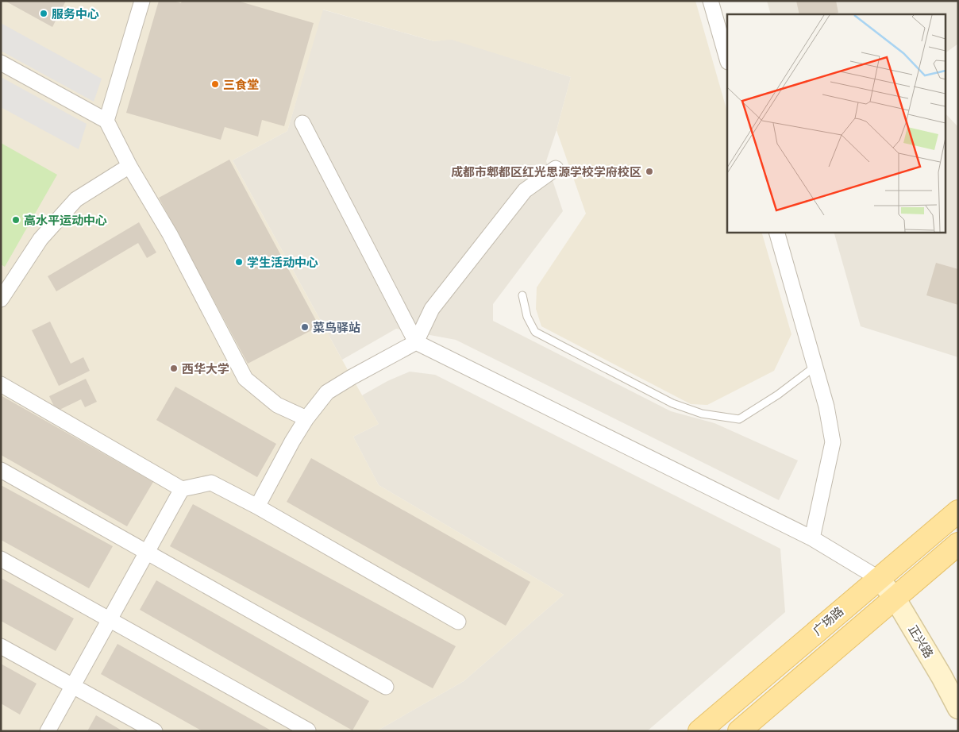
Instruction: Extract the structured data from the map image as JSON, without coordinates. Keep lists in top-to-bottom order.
{
  "streets": {
    "main road": ["广场路"],
    "street": ["正兴路"]
  },
  "crossings": [
    ["广场路", "正兴路"]
  ],
  "places": [
    "服务中心",
    "三食堂",
    "成都市郫都区红光思源学校学府校区",
    "高水平运动中心",
    "学生活动中心",
    "菜鸟驿站",
    "西华大学"
  ]
}
